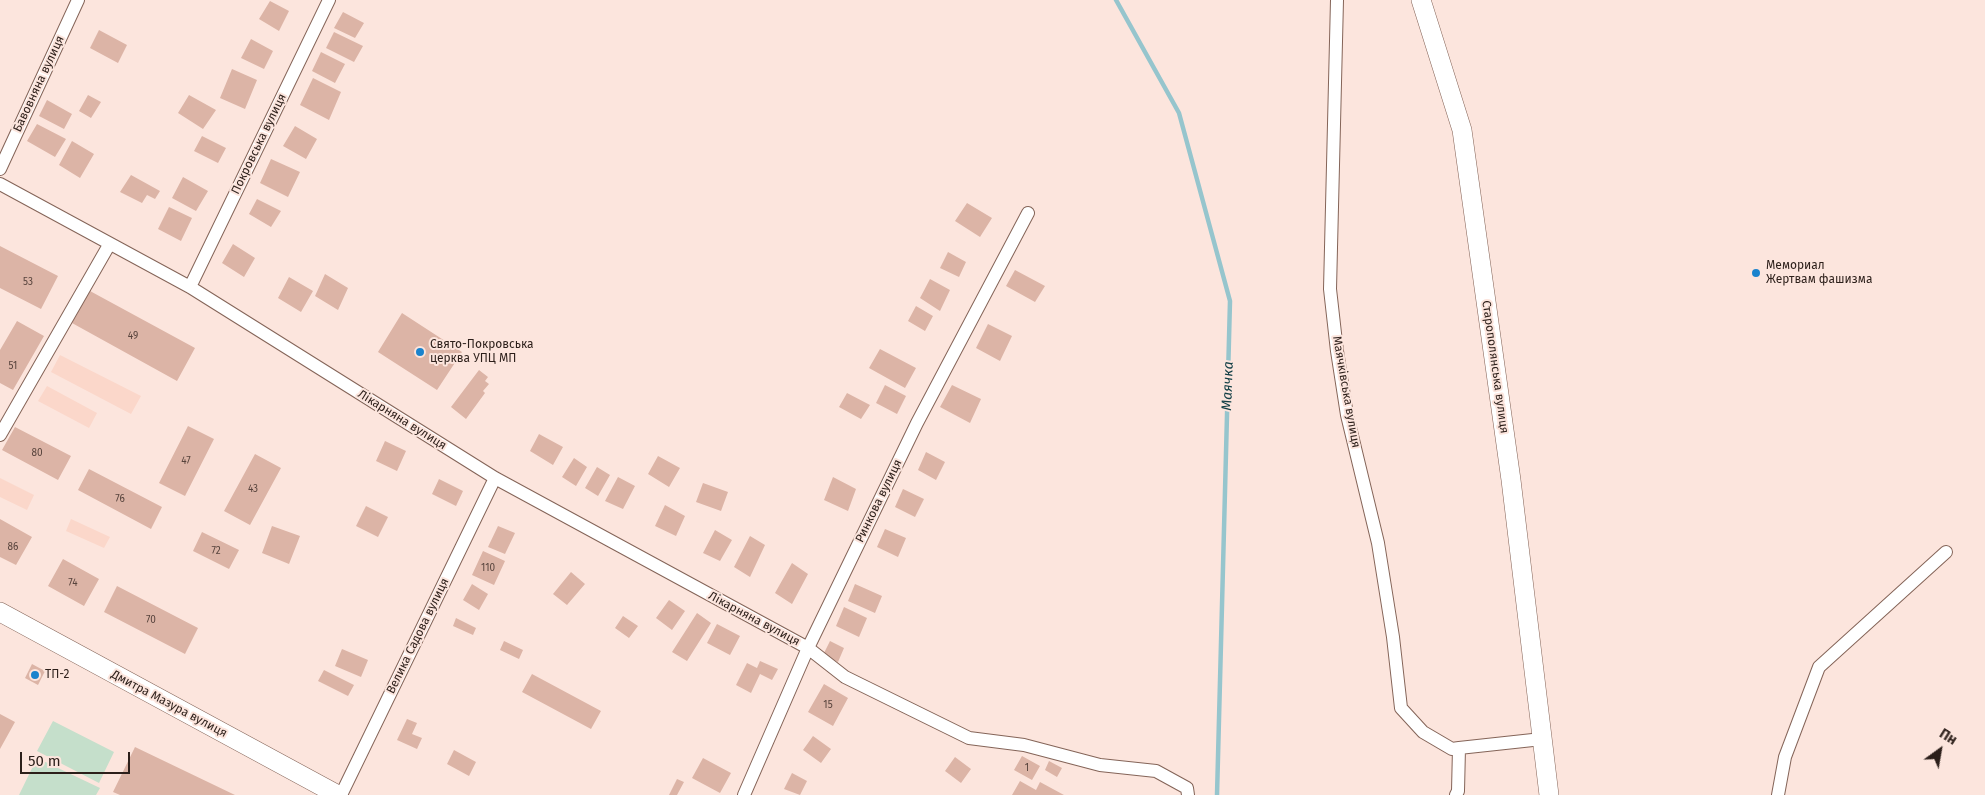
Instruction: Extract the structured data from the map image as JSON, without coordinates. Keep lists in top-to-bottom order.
{
  "streets": {
    "street": [
      "Бавовняна вулиця",
      "Покровська вулиця",
      "Старополянська вулиця",
      "Маячківська вулиця",
      "Лікарняна вулиця",
      "Ринкова вулиця",
      "Велика Садова вулиця",
      "Дмитра Мазура вулиця"
    ]
  },
  "crossings": [
    ["Покровська вулиця", "Лікарняна вулиця"],
    ["Лікарняна вулиця", "Ринкова вулиця"],
    ["Лікарняна вулиця", "Велика Садова вулиця"],
    ["Велика Садова вулиця", "Дмитра Мазура вулиця"]
  ],
  "water": ["Маячка"],
  "places": ["Мемориал Жертвам фашизма", "Свято-Покровська церква УПЦ МП", "ТП-2"],
  "house_numbers": [
    "53",
    "49",
    "51",
    "80",
    "47",
    "43",
    "76",
    "86",
    "72",
    "110",
    "74",
    "70",
    "15",
    "1"
  ],
  "scale_bar": "50 m",
  "north": "top right"
}
